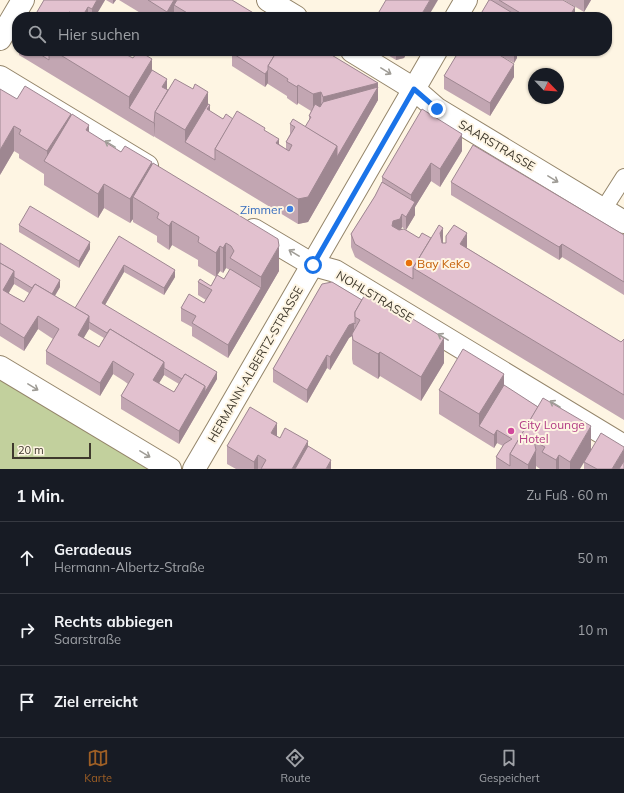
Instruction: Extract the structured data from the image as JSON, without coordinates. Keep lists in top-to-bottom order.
{
  "streets": {
    "street": ["SAARSTRASSE", "NOHLSTRASSE", "HERMANN-ALBERTZ-STRASSE"]
  },
  "crossings": [
    ["SAARSTRASSE", "HERMANN-ALBERTZ-STRASSE"],
    ["NOHLSTRASSE", "HERMANN-ALBERTZ-STRASSE"]
  ],
  "one_way": ["SAARSTRASSE", "NOHLSTRASSE"],
  "places": ["Zimmer", "Bay KeKo", "City Lounge Hotel"],
  "scale_bar": "20 m",
  "north": "bottom right",
  "page": {
    "search": "Hier suchen",
    "scale": "20 m",
    "heading": ["1 Min.", "Zu Fuß · 60 m"],
    "list": [
      ["Geradeaus", "Hermann-Albertz-Straße", "50 m"],
      ["Rechts abbiegen", "Saarstraße", "10 m"],
      "Ziel erreicht"
    ],
    "nav": ["Karte", "Route", "Gespeichert"]
  }
}
